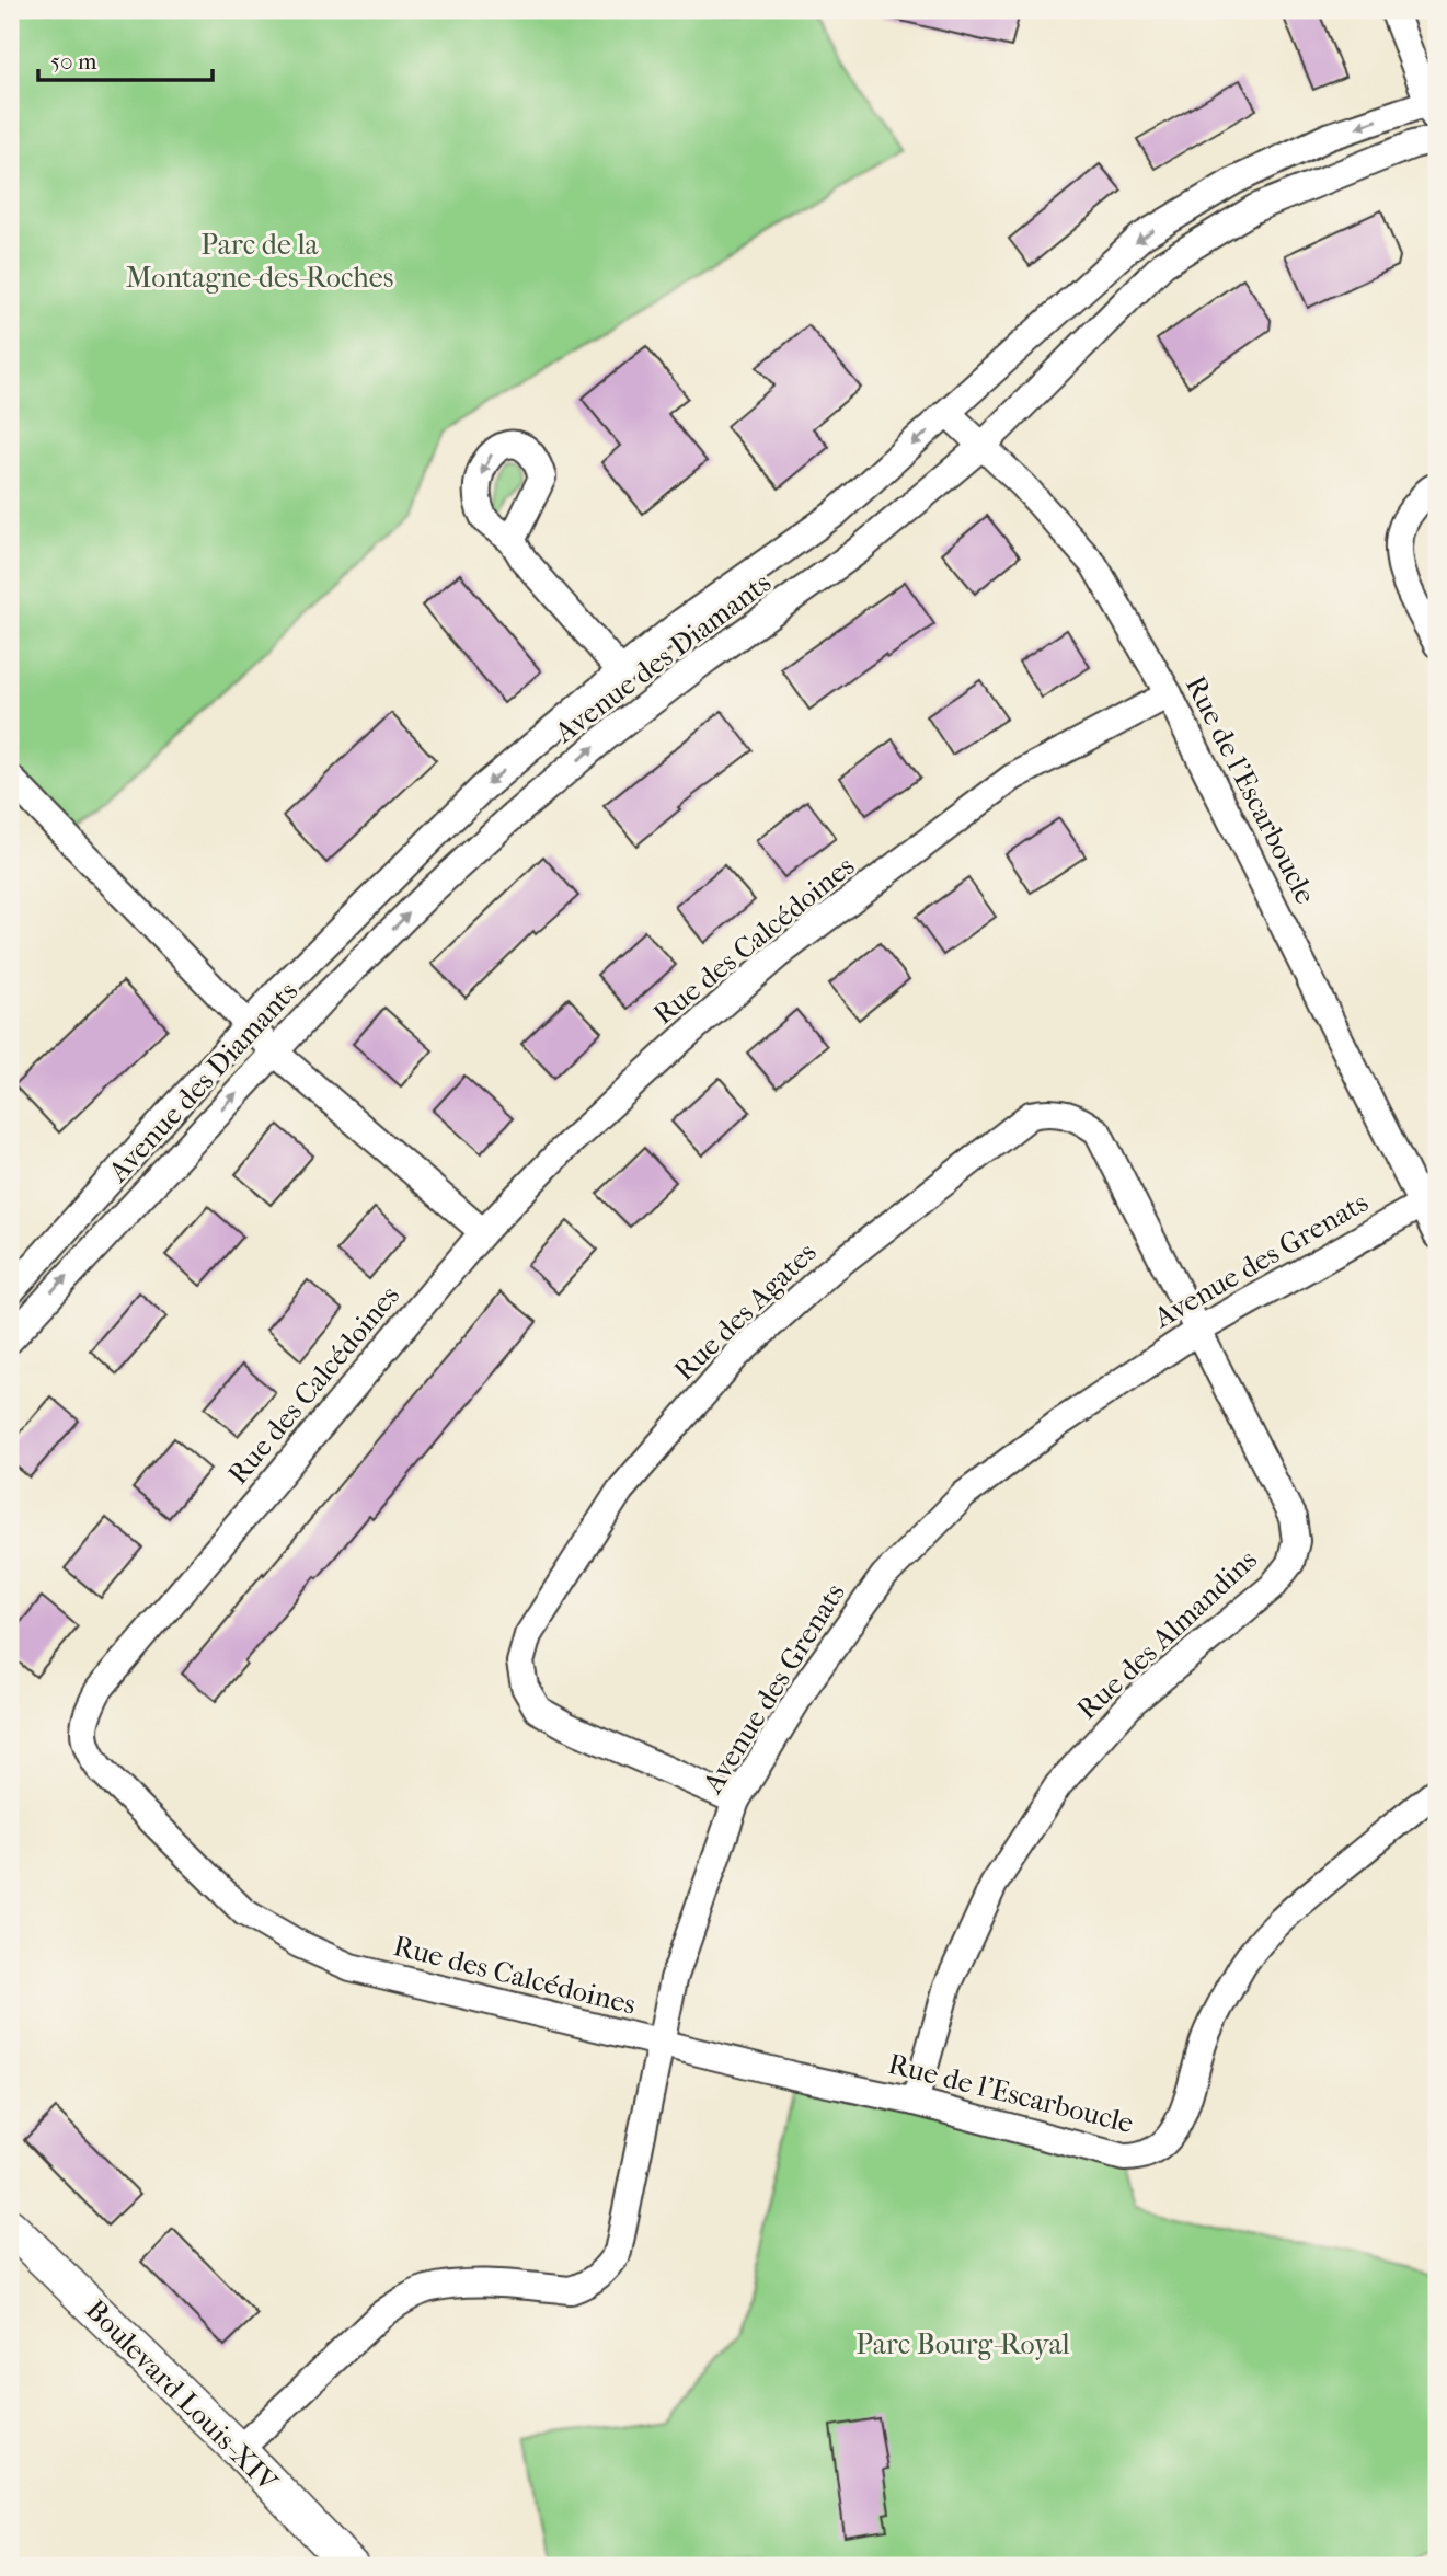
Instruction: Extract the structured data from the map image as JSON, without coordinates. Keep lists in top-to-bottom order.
{
  "streets": {
    "main road": ["Boulevard Louis-XIV"],
    "street": [
      "Avenue des Diamants",
      "Rue de l'Escarboucle",
      "Rue des Calcédoines",
      "Avenue des Grenats",
      "Rue des Agates",
      "Rue des Almandins"
    ]
  },
  "crossings": [
    ["Avenue des Diamants", "Rue de l'Escarboucle"],
    ["Rue de l'Escarboucle", "Rue des Calcédoines"],
    ["Rue de l'Escarboucle", "Avenue des Grenats"],
    ["Rue de l'Escarboucle", "Rue des Almandins"],
    ["Rue des Calcédoines", "Avenue des Grenats"],
    ["Avenue des Grenats", "Rue des Agates"],
    ["Avenue des Grenats", "Rue des Almandins"],
    ["Avenue des Grenats", "Boulevard Louis-XIV"],
    ["Rue des Agates", "Rue des Almandins"]
  ],
  "parks": ["Parc de la Montagne-des-Roches", "Parc Bourg-Royal"],
  "scale_bar": "50 m"
}
